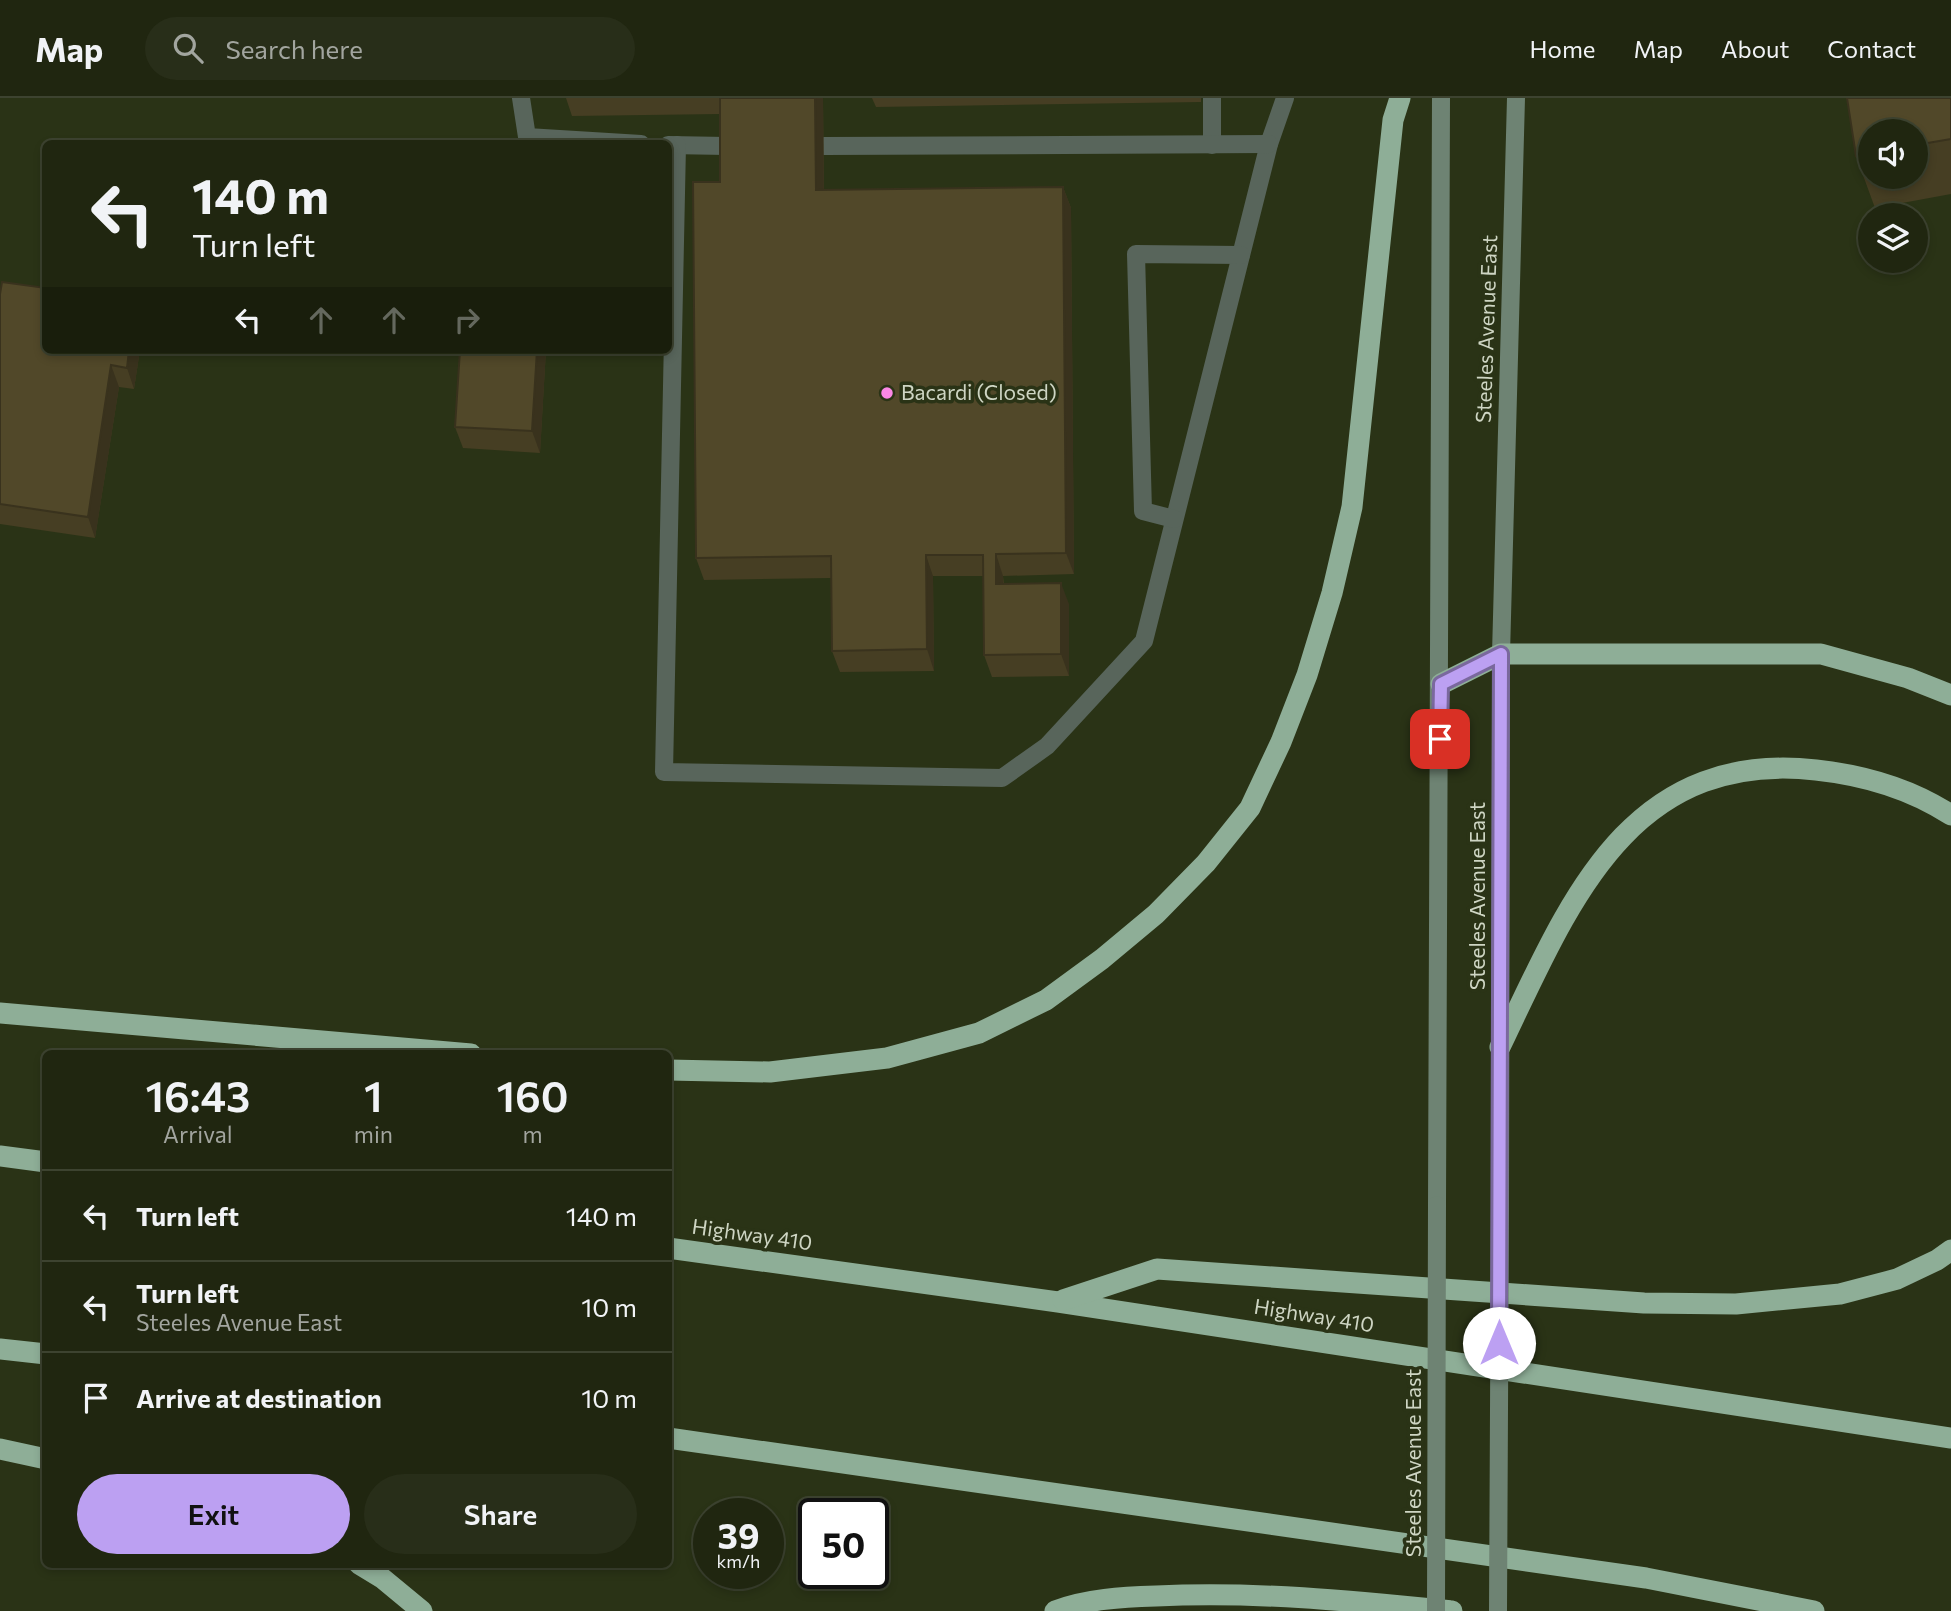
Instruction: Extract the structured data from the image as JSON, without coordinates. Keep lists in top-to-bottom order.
{
  "streets": {
    "highway": ["Highway 410"],
    "main road": ["Steeles Avenue East"]
  },
  "places": ["Bacardi (Closed)"],
  "page": {
    "header": "Map",
    "search": "Search here",
    "nav": [
      "Home",
      "Map",
      "About",
      "Contact"
    ],
    "turn": ["140 m", "Turn left"],
    "eta": [
      "16:43",
      "Arrival",
      "1",
      "min",
      "160",
      "m"
    ],
    "list": [
      {
        "name": "Turn left",
        "value": "140 m"
      },
      {
        "name": "Turn left",
        "note": "Steeles Avenue East",
        "value": "10 m"
      },
      {
        "name": "Arrive at destination",
        "value": "10 m"
      }
    ],
    "buttons": ["Exit", "Share"],
    "speed": "39 km/h",
    "limit": "50"
  }
}
